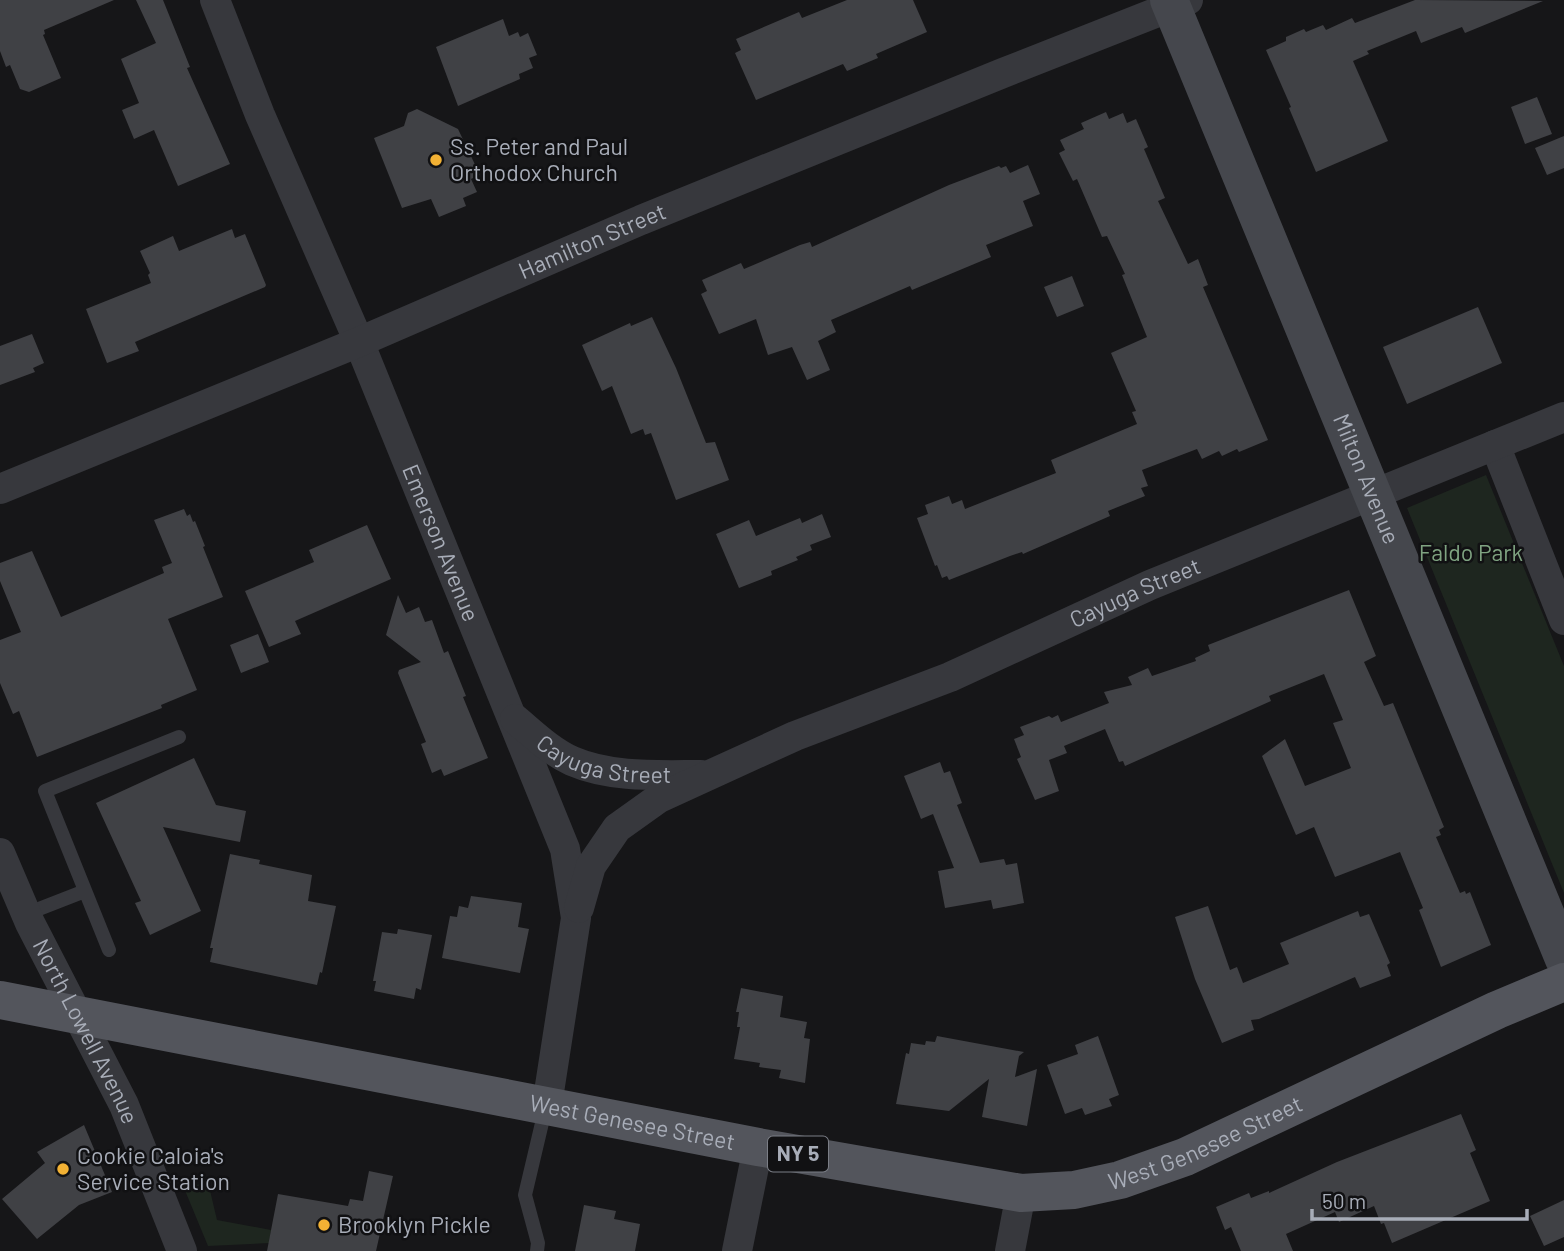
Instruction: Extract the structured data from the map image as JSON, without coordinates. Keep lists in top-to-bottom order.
{
  "streets": {
    "main road": ["West Genesee Street", "NY 5"],
    "street": [
      "Hamilton Street",
      "Milton Avenue",
      "Emerson Avenue",
      "Cayuga Street",
      "North Lowell Avenue"
    ]
  },
  "crossings": [
    ["Hamilton Street", "Milton Avenue"],
    ["Hamilton Street", "Emerson Avenue"],
    ["Milton Avenue", "Cayuga Street"],
    ["Emerson Avenue", "Cayuga Street"],
    ["Emerson Avenue", "West Genesee Street"],
    ["North Lowell Avenue", "West Genesee Street"]
  ],
  "parks": ["Faldo Park"],
  "places": ["Ss. Peter and Paul Orthodox Church", "Cookie Caloia's Service Station", "Brooklyn Pickle"],
  "scale_bar": "50 m"
}
